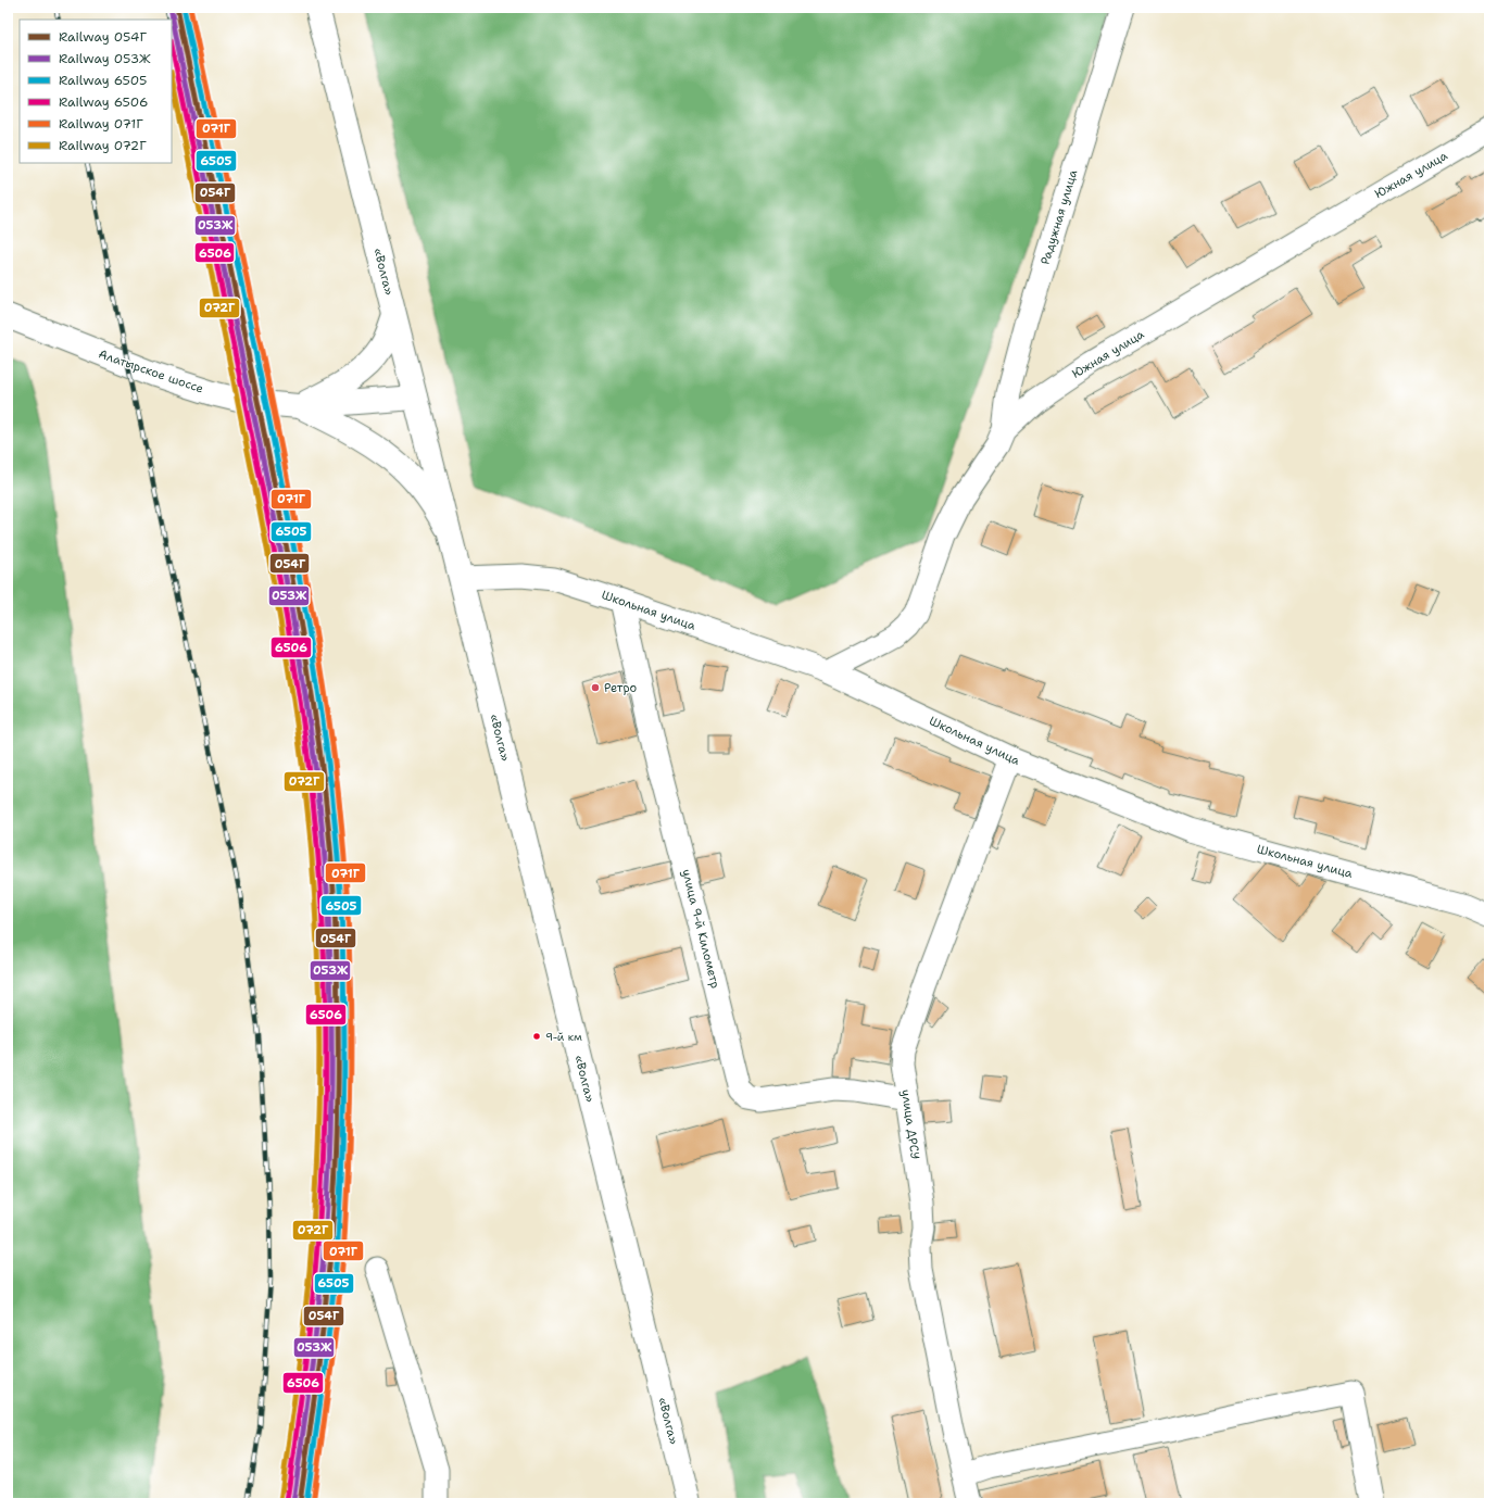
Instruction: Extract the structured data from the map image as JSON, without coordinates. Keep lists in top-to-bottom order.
{
  "streets": {
    "main road": ["«Волга»", "Алатырское шоссе"],
    "street": [
      "Южная улица",
      "Радужная улица",
      "Школьная улица",
      "улица 9-й Километр",
      "улица ДРСУ"
    ]
  },
  "crossings": [
    ["Южная улица", "Радужная улица"],
    ["Южная улица", "Школьная улица"],
    ["«Волга»", "Школьная улица"],
    ["Школьная улица", "улица 9-й Километр"],
    ["Школьная улица", "улица ДРСУ"],
    ["улица 9-й Километр", "улица ДРСУ"]
  ],
  "places": ["Ретро", "9-й км"],
  "lines": [
    "rail line 054Г",
    "rail line 6505",
    "rail line 071Г",
    "rail line 053Ж",
    "rail line 6506",
    "rail line 072Г"
  ],
  "legend": [
    "Railway 054Г",
    "Railway 053Ж",
    "Railway 6505",
    "Railway 6506",
    "Railway 071Г",
    "Railway 072Г"
  ]
}
